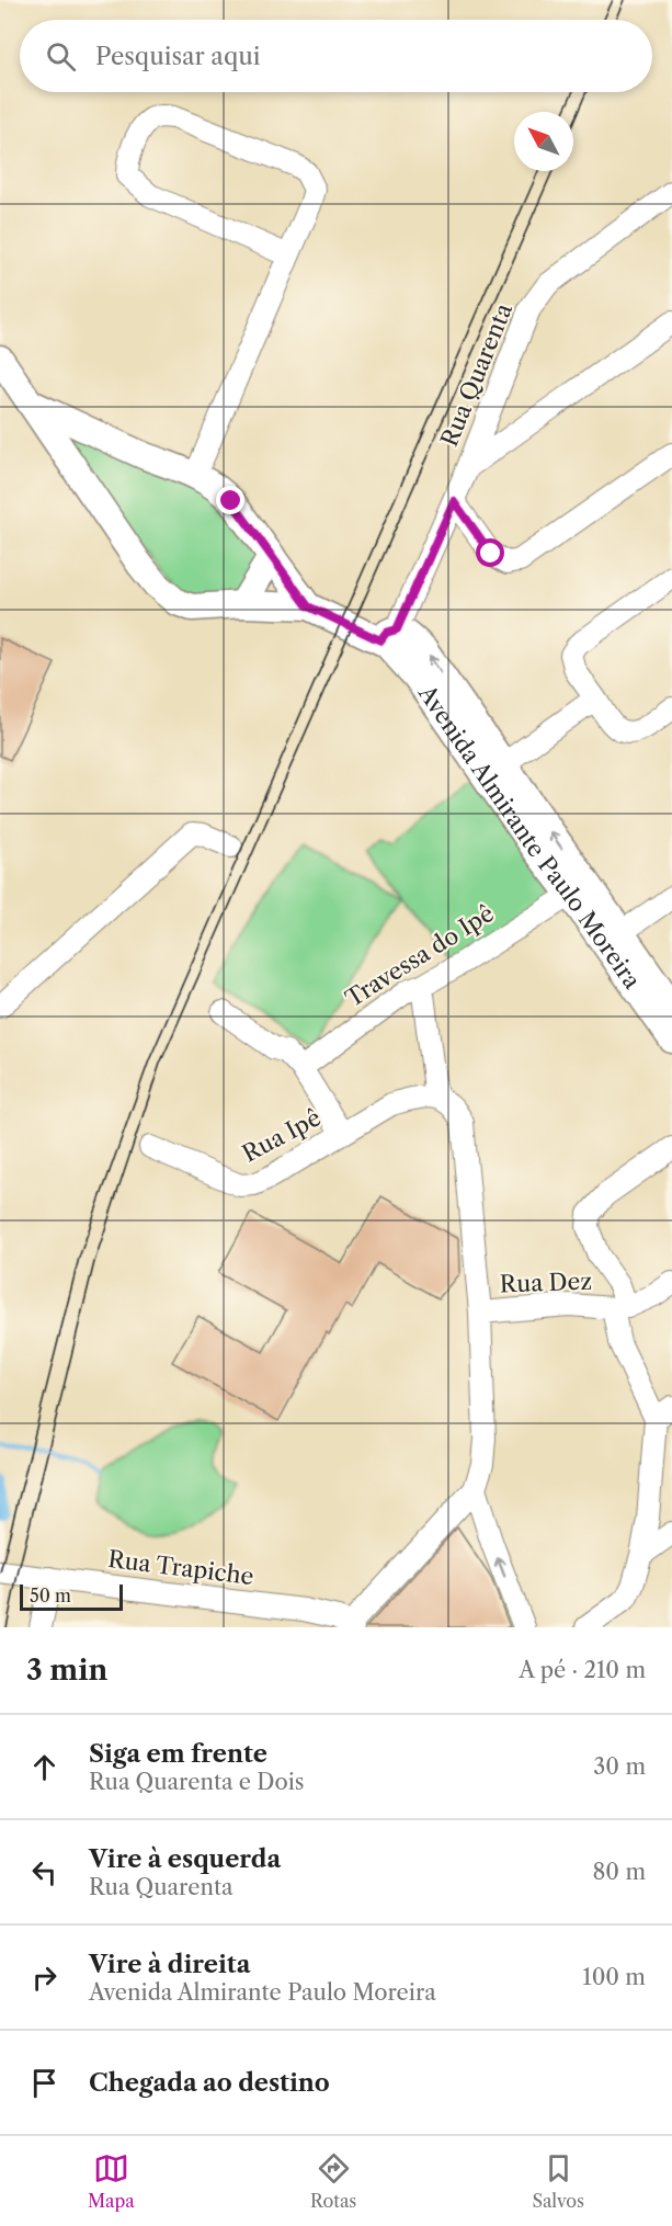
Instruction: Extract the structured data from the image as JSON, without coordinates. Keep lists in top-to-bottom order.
{
  "streets": {
    "main road": ["Avenida Almirante Paulo Moreira"],
    "street": [
      "Rua Quarenta",
      "Travessa do Ipê",
      "Rua Ipê",
      "Rua Dez",
      "Rua Trapiche"
    ]
  },
  "crossings": [
    ["Rua Quarenta", "Avenida Almirante Paulo Moreira"],
    ["Avenida Almirante Paulo Moreira", "Travessa do Ipê"]
  ],
  "scale_bar": "50 m",
  "north": "top left",
  "page": {
    "search": "Pesquisar aqui",
    "scale": "50 m",
    "heading": ["3 min", "A pé · 210 m"],
    "list": [
      ["Siga em frente", "Rua Quarenta e Dois", "30 m"],
      ["Vire à esquerda", "Rua Quarenta", "80 m"],
      ["Vire à direita", "Avenida Almirante Paulo Moreira", "100 m"],
      "Chegada ao destino"
    ],
    "nav": ["Mapa", "Rotas", "Salvos"]
  }
}
